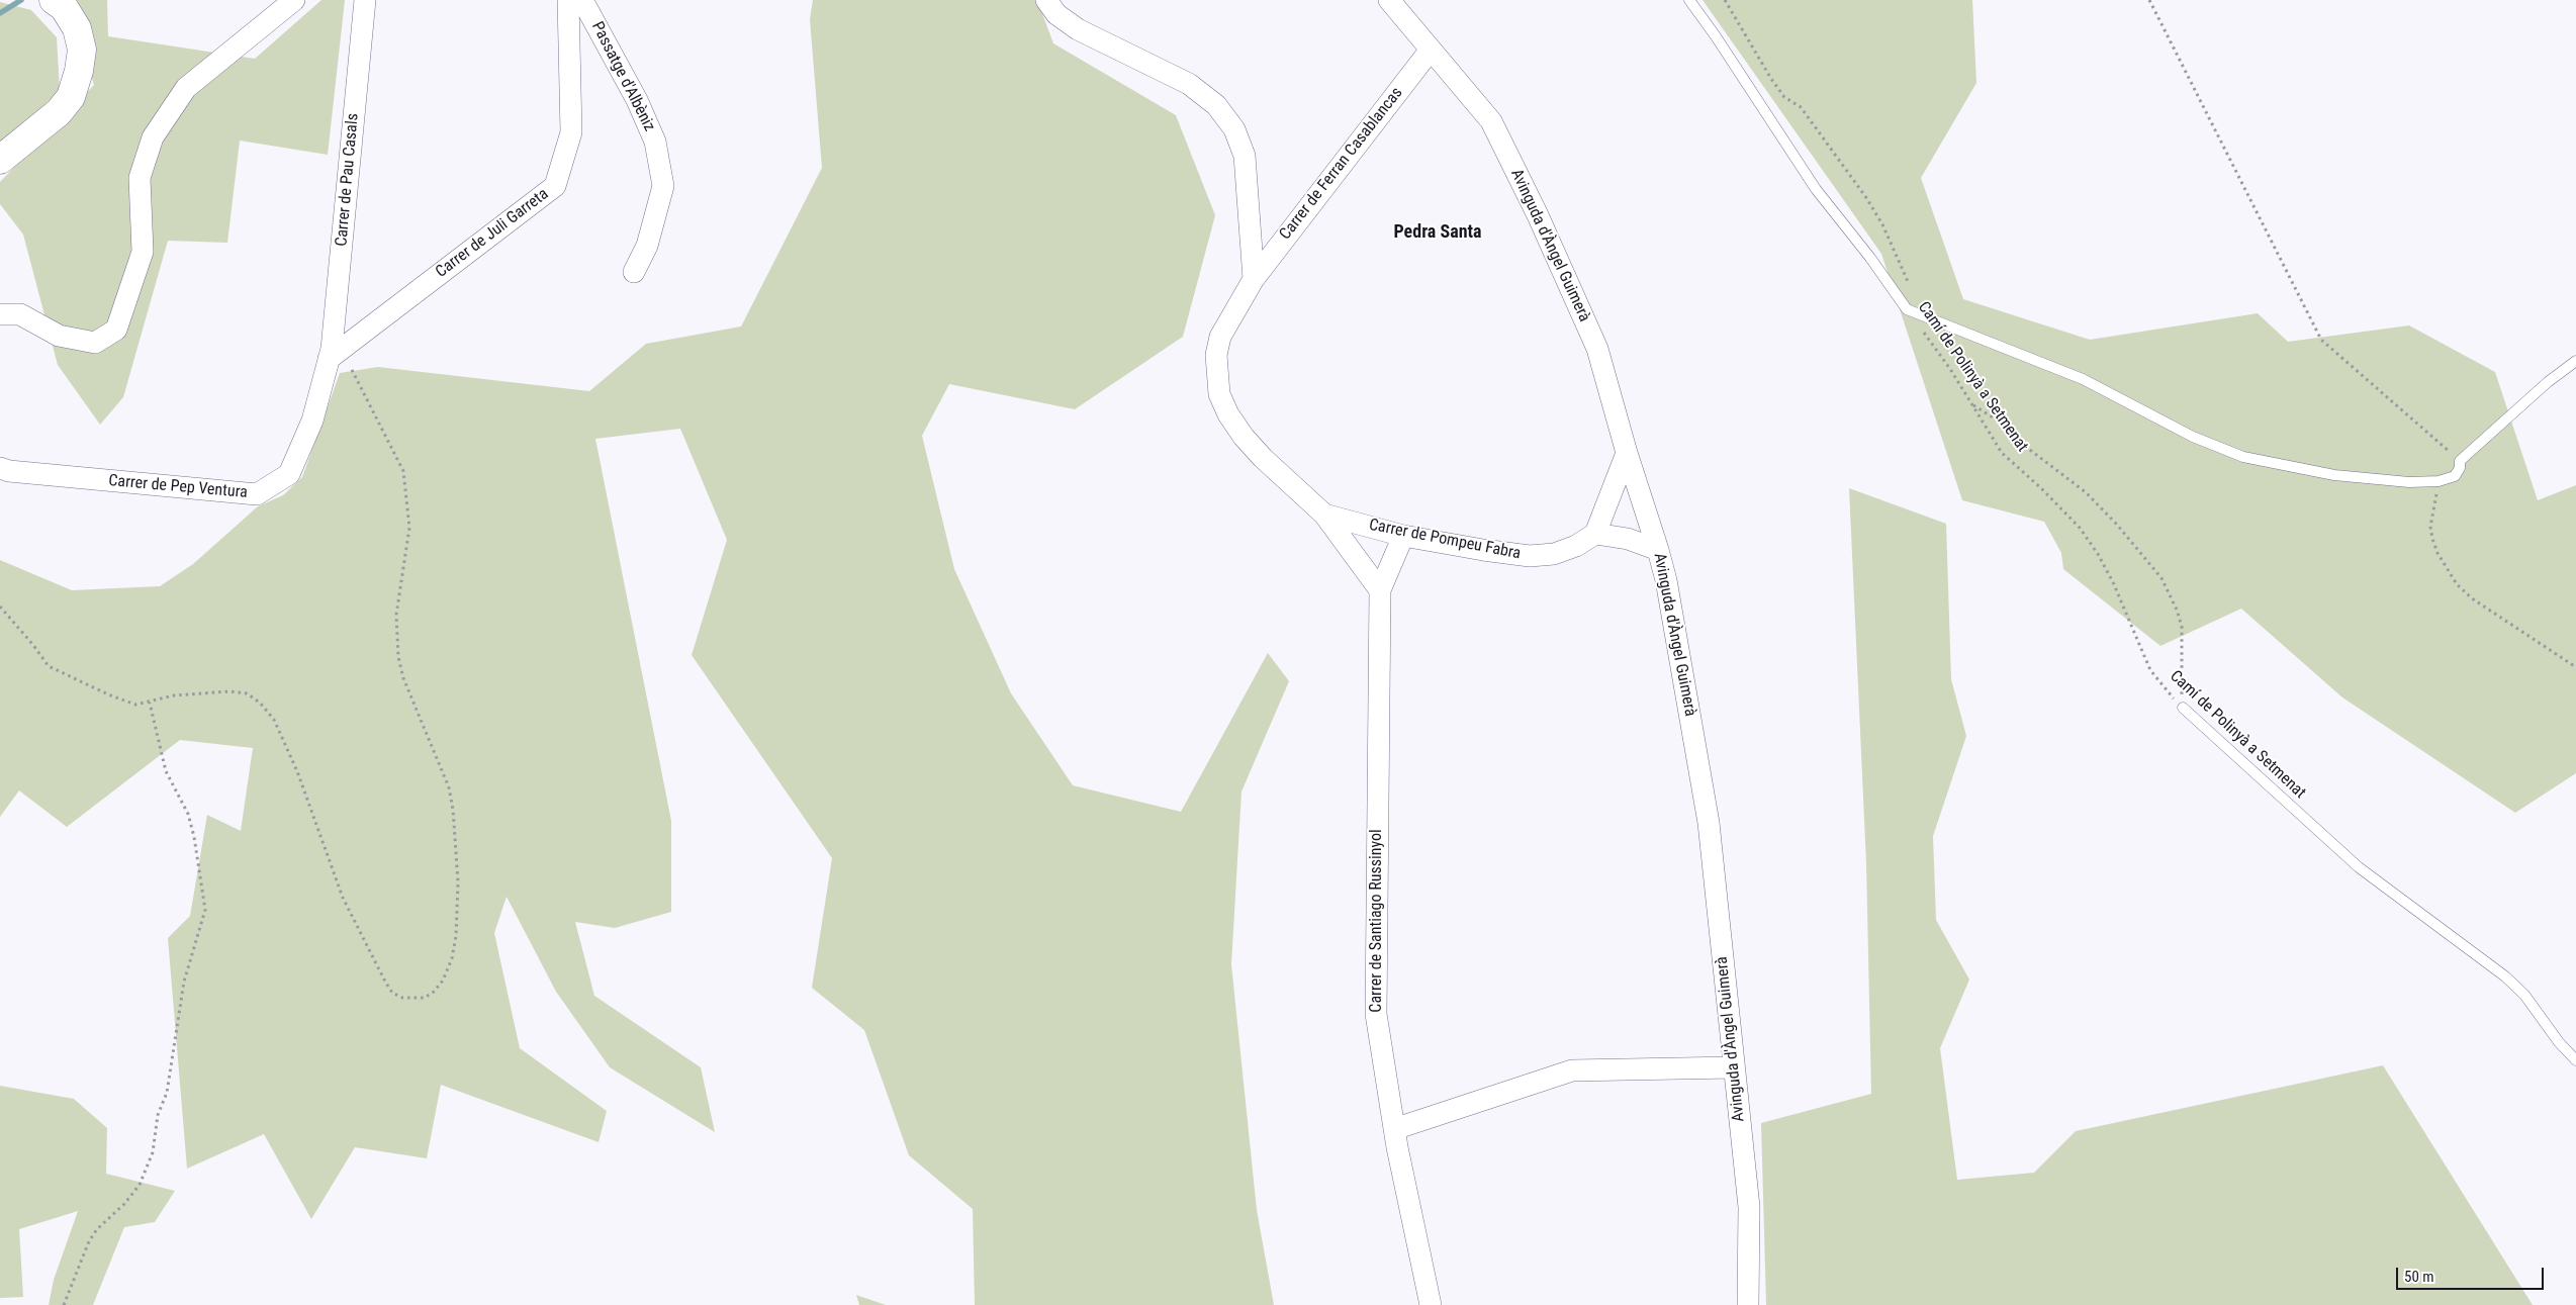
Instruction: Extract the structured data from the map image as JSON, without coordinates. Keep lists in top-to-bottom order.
{
  "streets": {
    "street": [
      "Passatge d'Albèniz",
      "Carrer de Ferran Casablancas",
      "Carrer de Pau Casals",
      "Carrer de Juli Garreta",
      "Avinguda d'Àngel Guimerà",
      "Carrer de Pep Ventura",
      "Carrer de Pompeu Fabra",
      "Carrer de Santiago Russinyol"
    ],
    "lane": ["Camí de Polinyà a Setmenat"]
  },
  "crossings": [
    ["Carrer de Ferran Casablancas", "Avinguda d'Àngel Guimerà"],
    ["Carrer de Pau Casals", "Carrer de Juli Garreta"],
    ["Carrer de Pau Casals", "Carrer de Pep Ventura"],
    ["Carrer de Juli Garreta", "Carrer de Pep Ventura"],
    ["Carrer de Pompeu Fabra", "Carrer de Santiago Russinyol"]
  ],
  "districts": ["Pedra Santa"],
  "scale_bar": "50 m"
}
